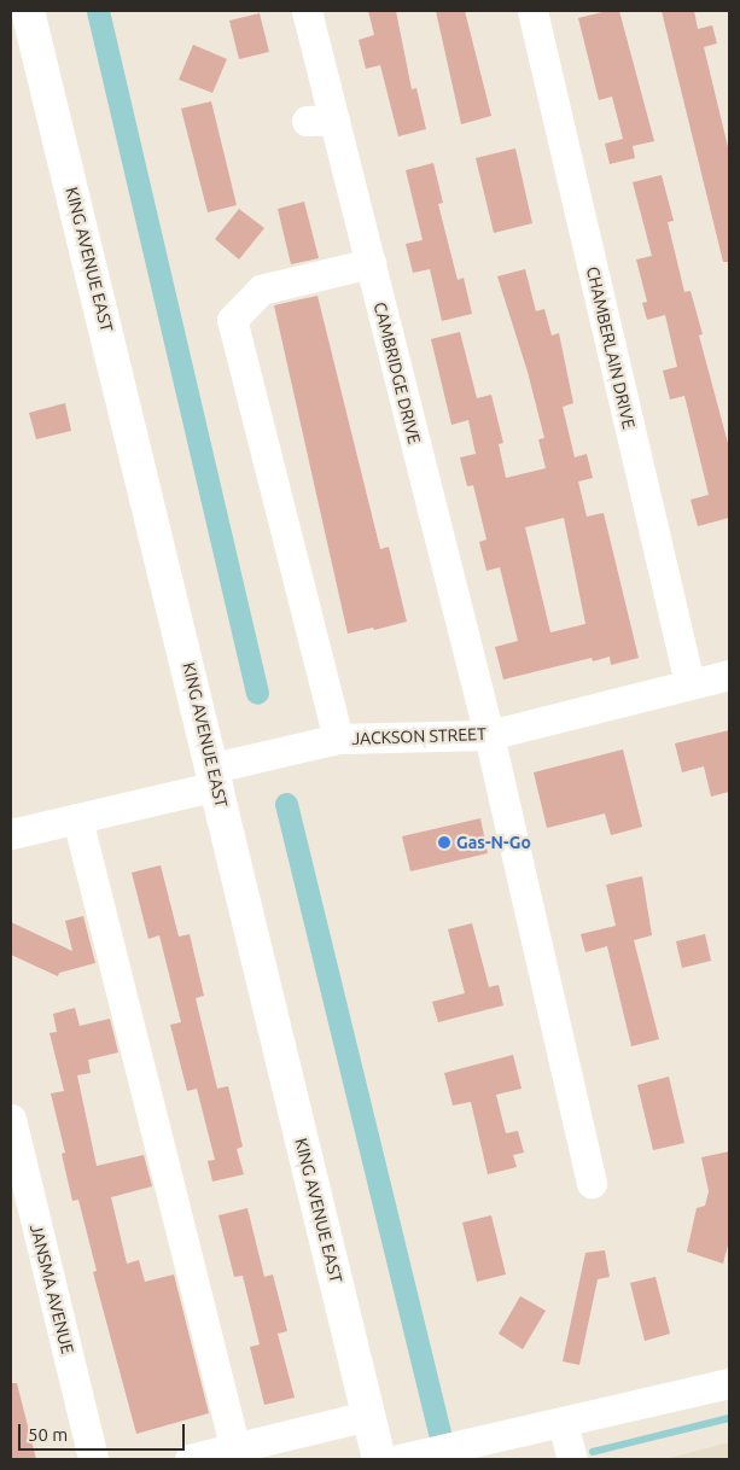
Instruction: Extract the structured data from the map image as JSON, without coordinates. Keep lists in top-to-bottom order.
{
  "streets": {
    "main road": ["KING AVENUE EAST"],
    "street": [
      "CHAMBERLAIN DRIVE",
      "CAMBRIDGE DRIVE",
      "JACKSON STREET",
      "JANSMA AVENUE"
    ]
  },
  "crossings": [
    ["KING AVENUE EAST", "JACKSON STREET"],
    ["CHAMBERLAIN DRIVE", "JACKSON STREET"],
    ["CAMBRIDGE DRIVE", "JACKSON STREET"]
  ],
  "places": ["Gas-N-Go"],
  "scale_bar": "50 m"
}
